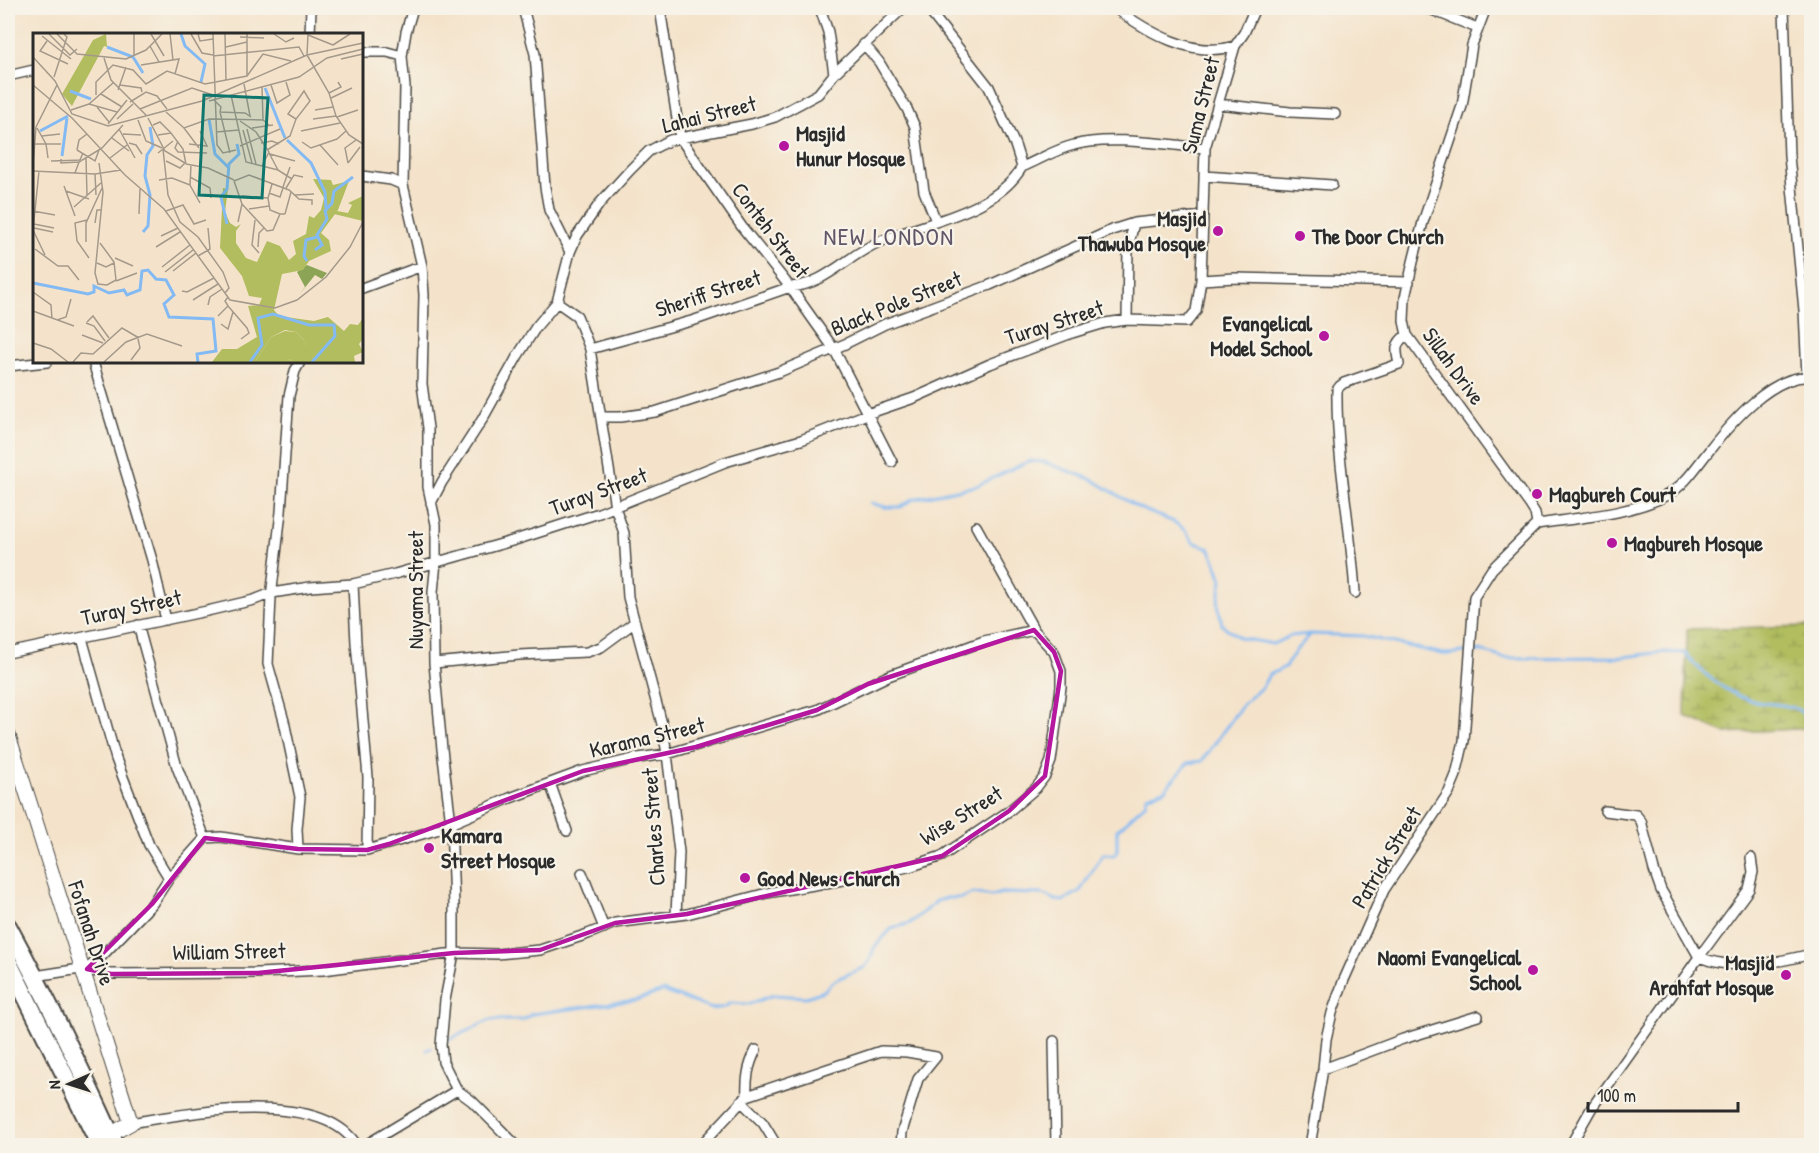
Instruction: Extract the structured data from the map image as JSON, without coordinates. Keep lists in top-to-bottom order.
{
  "streets": {
    "street": [
      "Suma Street",
      "Lahai Street",
      "Conteh Street",
      "Sheriff Street",
      "Black Pole Street",
      "Turay Street",
      "Sillah Drive",
      "Nuyama Street",
      "Karama Street",
      "Wise Street",
      "Charles Street",
      "Patrick Street",
      "Fofanah Drive",
      "William Street"
    ]
  },
  "crossings": [
    ["Suma Street", "Black Pole Street"],
    ["Suma Street", "Turay Street"],
    ["Lahai Street", "Conteh Street"],
    ["Lahai Street", "Nuyama Street"],
    ["Lahai Street", "Charles Street"],
    ["Conteh Street", "Sheriff Street"],
    ["Conteh Street", "Black Pole Street"],
    ["Conteh Street", "Turay Street"],
    ["Sheriff Street", "Charles Street"],
    ["Black Pole Street", "Charles Street"],
    ["Turay Street", "Nuyama Street"],
    ["Turay Street", "Charles Street"],
    ["Sillah Drive", "Patrick Street"],
    ["Nuyama Street", "Karama Street"],
    ["Nuyama Street", "Wise Street"],
    ["Nuyama Street", "William Street"],
    ["Karama Street", "Wise Street"],
    ["Karama Street", "Charles Street"],
    ["Wise Street", "Charles Street"],
    ["Wise Street", "William Street"],
    ["Fofanah Drive", "William Street"]
  ],
  "districts": ["NEW LONDON"],
  "places": [
    "Masjid Hunur Mosque",
    "Masjid Thawuba Mosque",
    "The Door Church",
    "Evangelical Model School",
    "Magbureh Court",
    "Magbureh Mosque",
    "Kamara Street Mosque",
    "Good News Church",
    "Naomi Evangelical School",
    "Masjid Arahfat Mosque"
  ],
  "scale_bar": "100 m",
  "north": "left"
}
